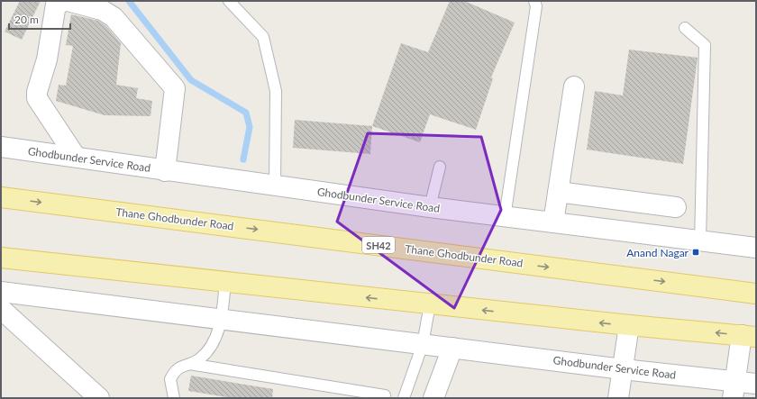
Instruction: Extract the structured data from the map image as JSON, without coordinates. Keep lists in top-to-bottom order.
{
  "streets": {
    "main road": ["Thane Ghodbunder Road", "SH42"],
    "street": ["Ghodbunder Service Road"]
  },
  "places": {
    "transit": ["Anand Nagar"]
  },
  "scale_bar": "20 m"
}
